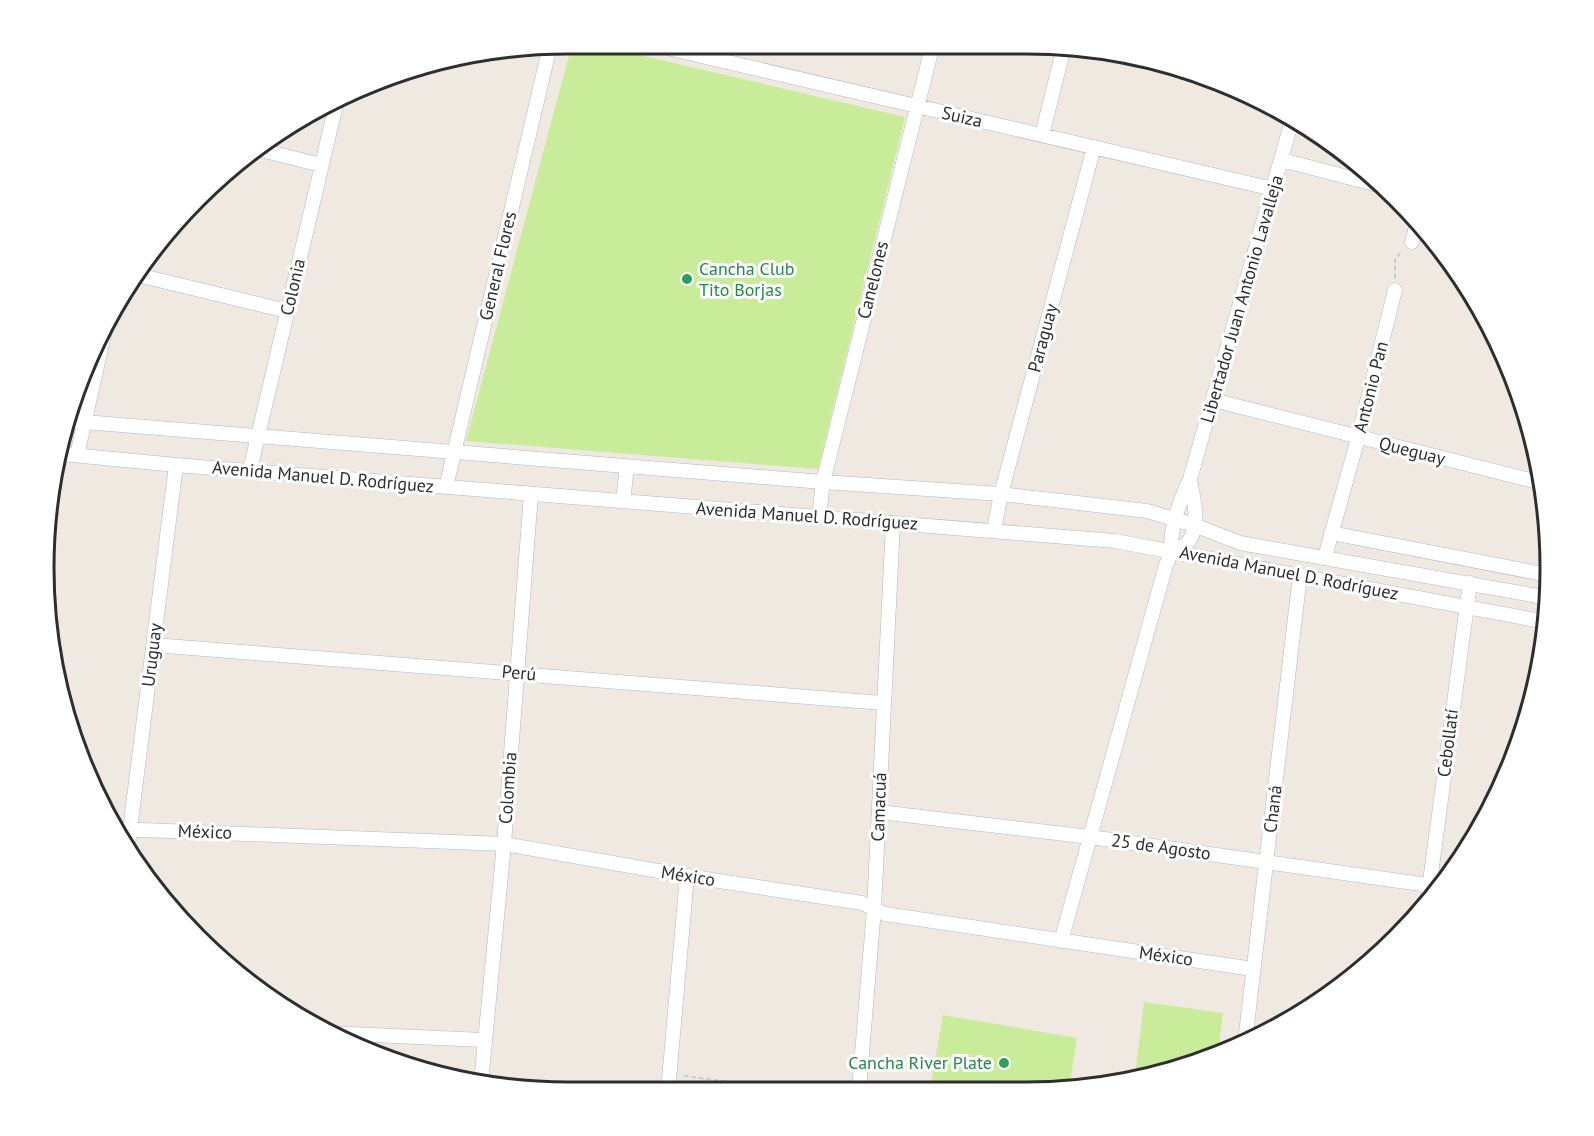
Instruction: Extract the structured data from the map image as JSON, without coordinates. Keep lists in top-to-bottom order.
{
  "streets": {
    "street": [
      "Suiza",
      "General Flores",
      "Canelones",
      "Colonia",
      "Libertador Juan Antonio Lavalleja",
      "Paraguay",
      "Antonio Pan",
      "Queguay",
      "Avenida Manuel D. Rodríguez",
      "Uruguay",
      "Perú",
      "Cebollatí",
      "Colombia",
      "Camacuá",
      "Chaná",
      "México",
      "25 de Agosto"
    ]
  },
  "crossings": [
    ["Suiza", "Canelones"],
    ["Suiza", "Libertador Juan Antonio Lavalleja"],
    ["Suiza", "Paraguay"],
    ["General Flores", "Avenida Manuel D. Rodríguez"],
    ["Canelones", "Avenida Manuel D. Rodríguez"],
    ["Colonia", "Avenida Manuel D. Rodríguez"],
    ["Libertador Juan Antonio Lavalleja", "Queguay"],
    ["Libertador Juan Antonio Lavalleja", "Avenida Manuel D. Rodríguez"],
    ["Libertador Juan Antonio Lavalleja", "México"],
    ["Libertador Juan Antonio Lavalleja", "25 de Agosto"],
    ["Paraguay", "Avenida Manuel D. Rodríguez"],
    ["Antonio Pan", "Queguay"],
    ["Antonio Pan", "Avenida Manuel D. Rodríguez"],
    ["Avenida Manuel D. Rodríguez", "Uruguay"],
    ["Avenida Manuel D. Rodríguez", "Cebollatí"],
    ["Avenida Manuel D. Rodríguez", "Colombia"],
    ["Avenida Manuel D. Rodríguez", "Camacuá"],
    ["Avenida Manuel D. Rodríguez", "Chaná"],
    ["Uruguay", "Perú"],
    ["Perú", "Colombia"],
    ["Perú", "Camacuá"],
    ["Colombia", "México"],
    ["Camacuá", "México"],
    ["Camacuá", "25 de Agosto"],
    ["Chaná", "México"],
    ["Chaná", "25 de Agosto"]
  ],
  "places": ["Cancha Club Tito Borjas", "Cancha River Plate"]
}
